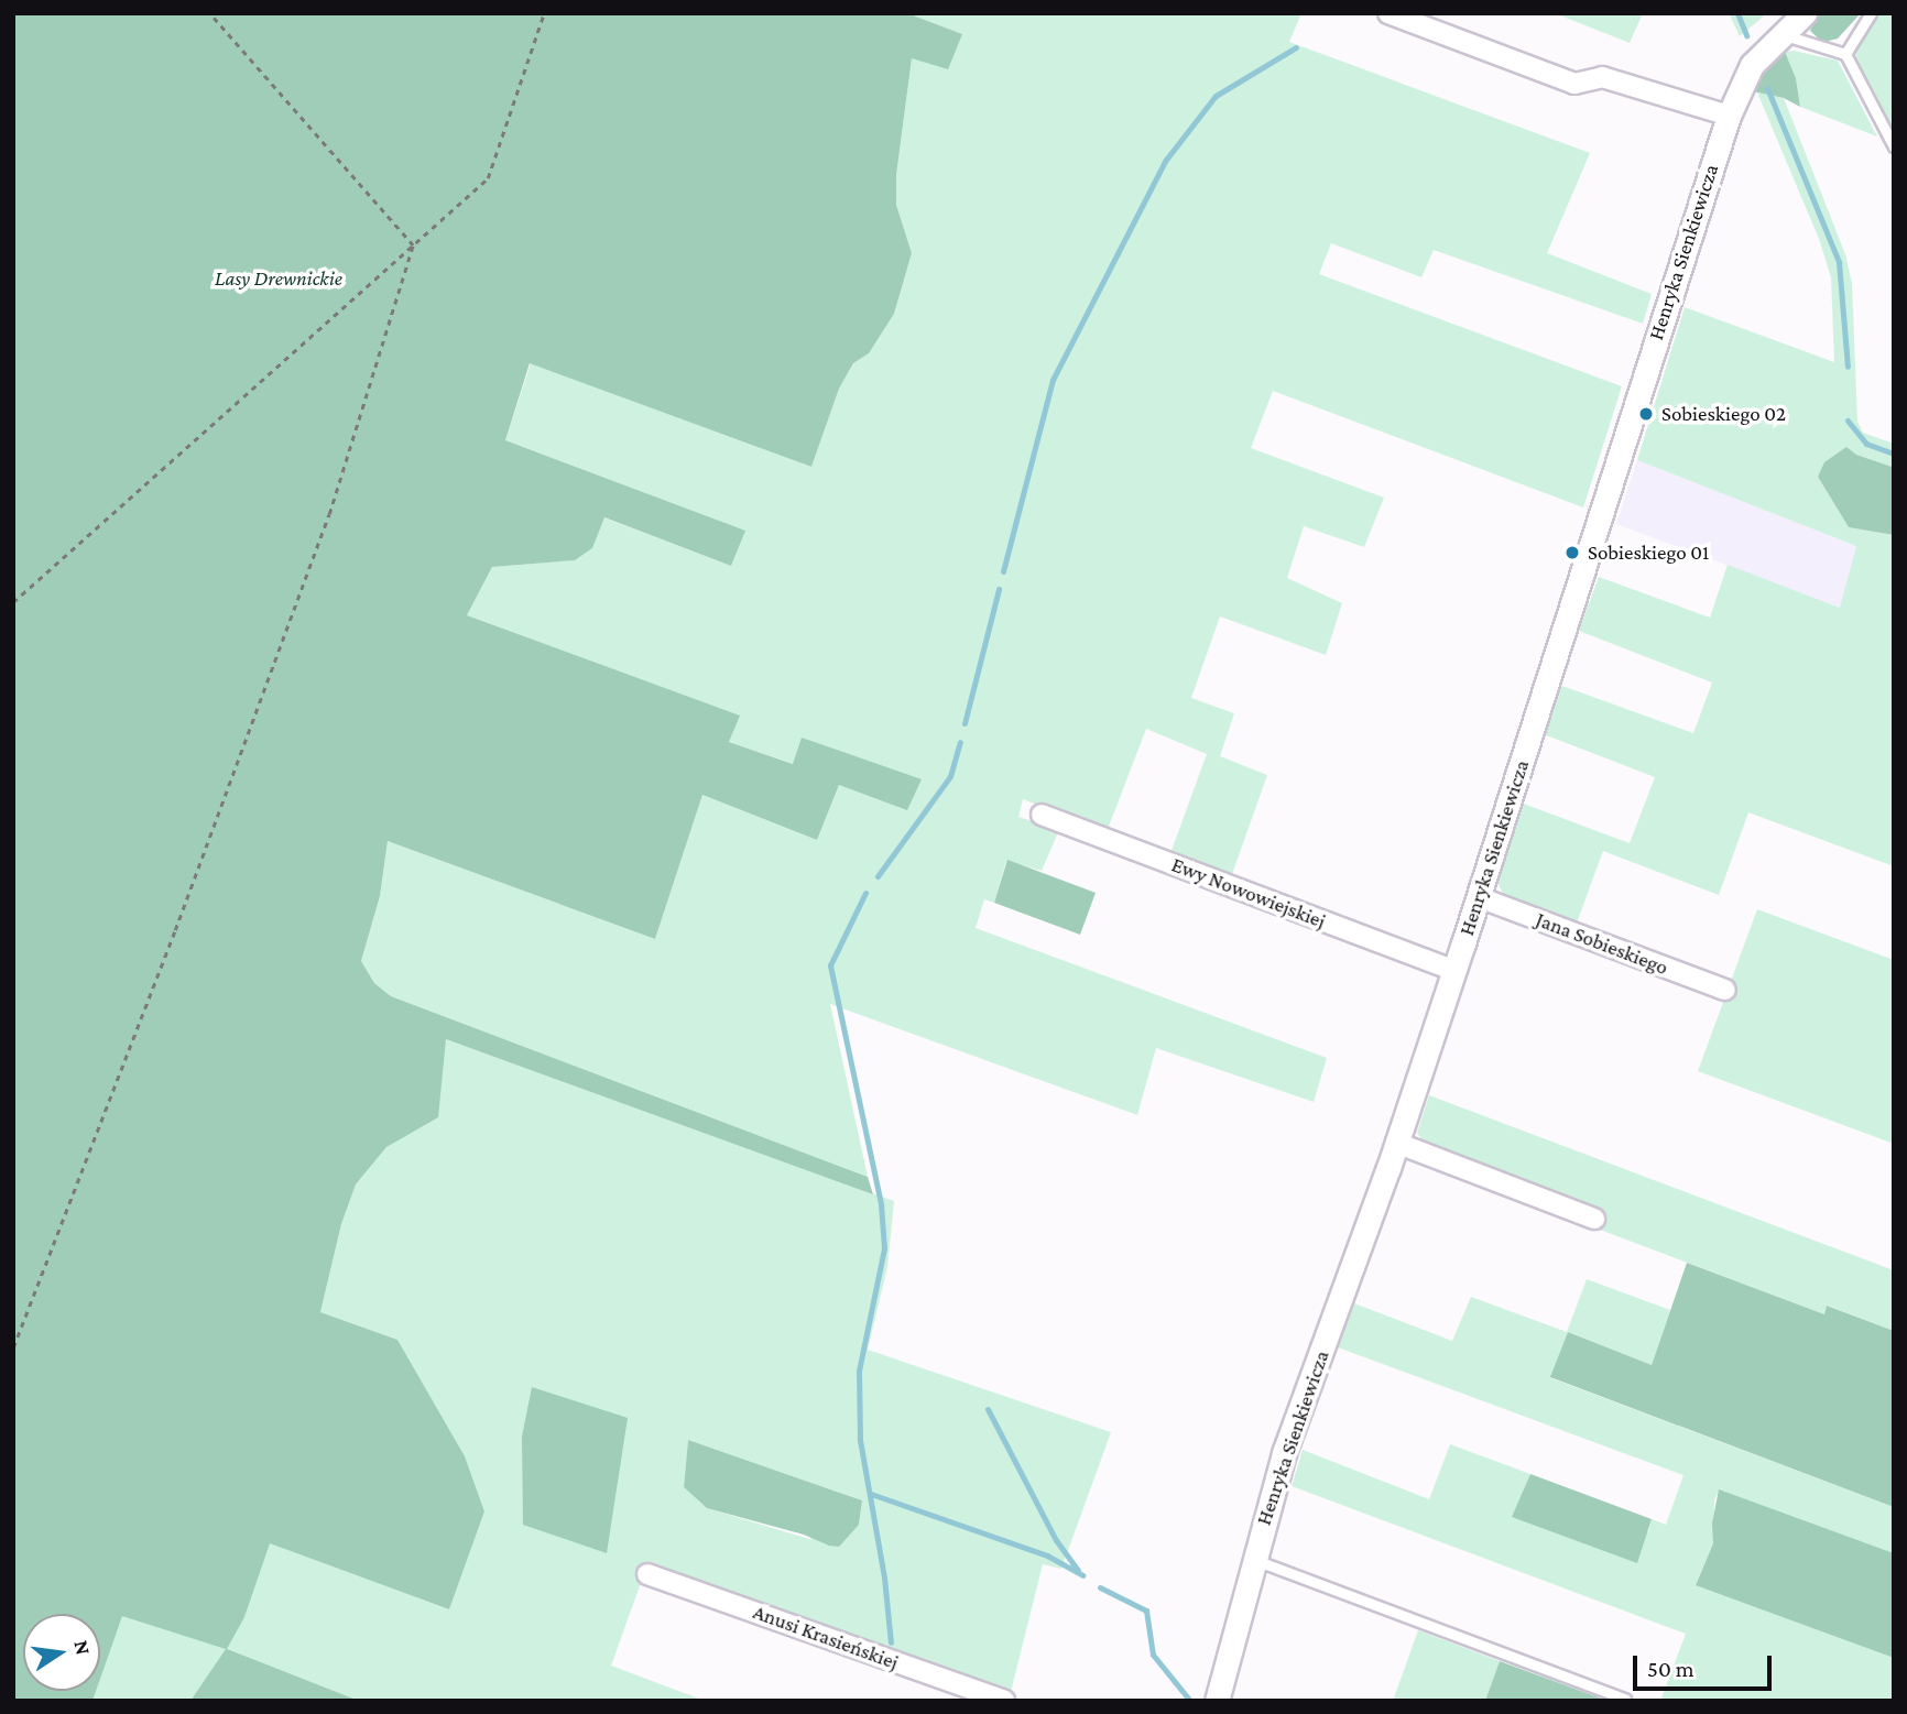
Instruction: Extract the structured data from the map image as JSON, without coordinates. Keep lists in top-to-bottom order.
{
  "streets": {
    "street": [
      "Henryka Sienkiewicza",
      "Ewy Nowowiejskiej",
      "Jana Sobieskiego",
      "Anusi Krasieńskiej"
    ]
  },
  "crossings": [
    ["Henryka Sienkiewicza", "Ewy Nowowiejskiej"],
    ["Henryka Sienkiewicza", "Jana Sobieskiego"]
  ],
  "parks": ["Lasy Drewnickie"],
  "places": ["Sobieskiego 02", "Sobieskiego 01"],
  "scale_bar": "50 m",
  "north": "right"
}
